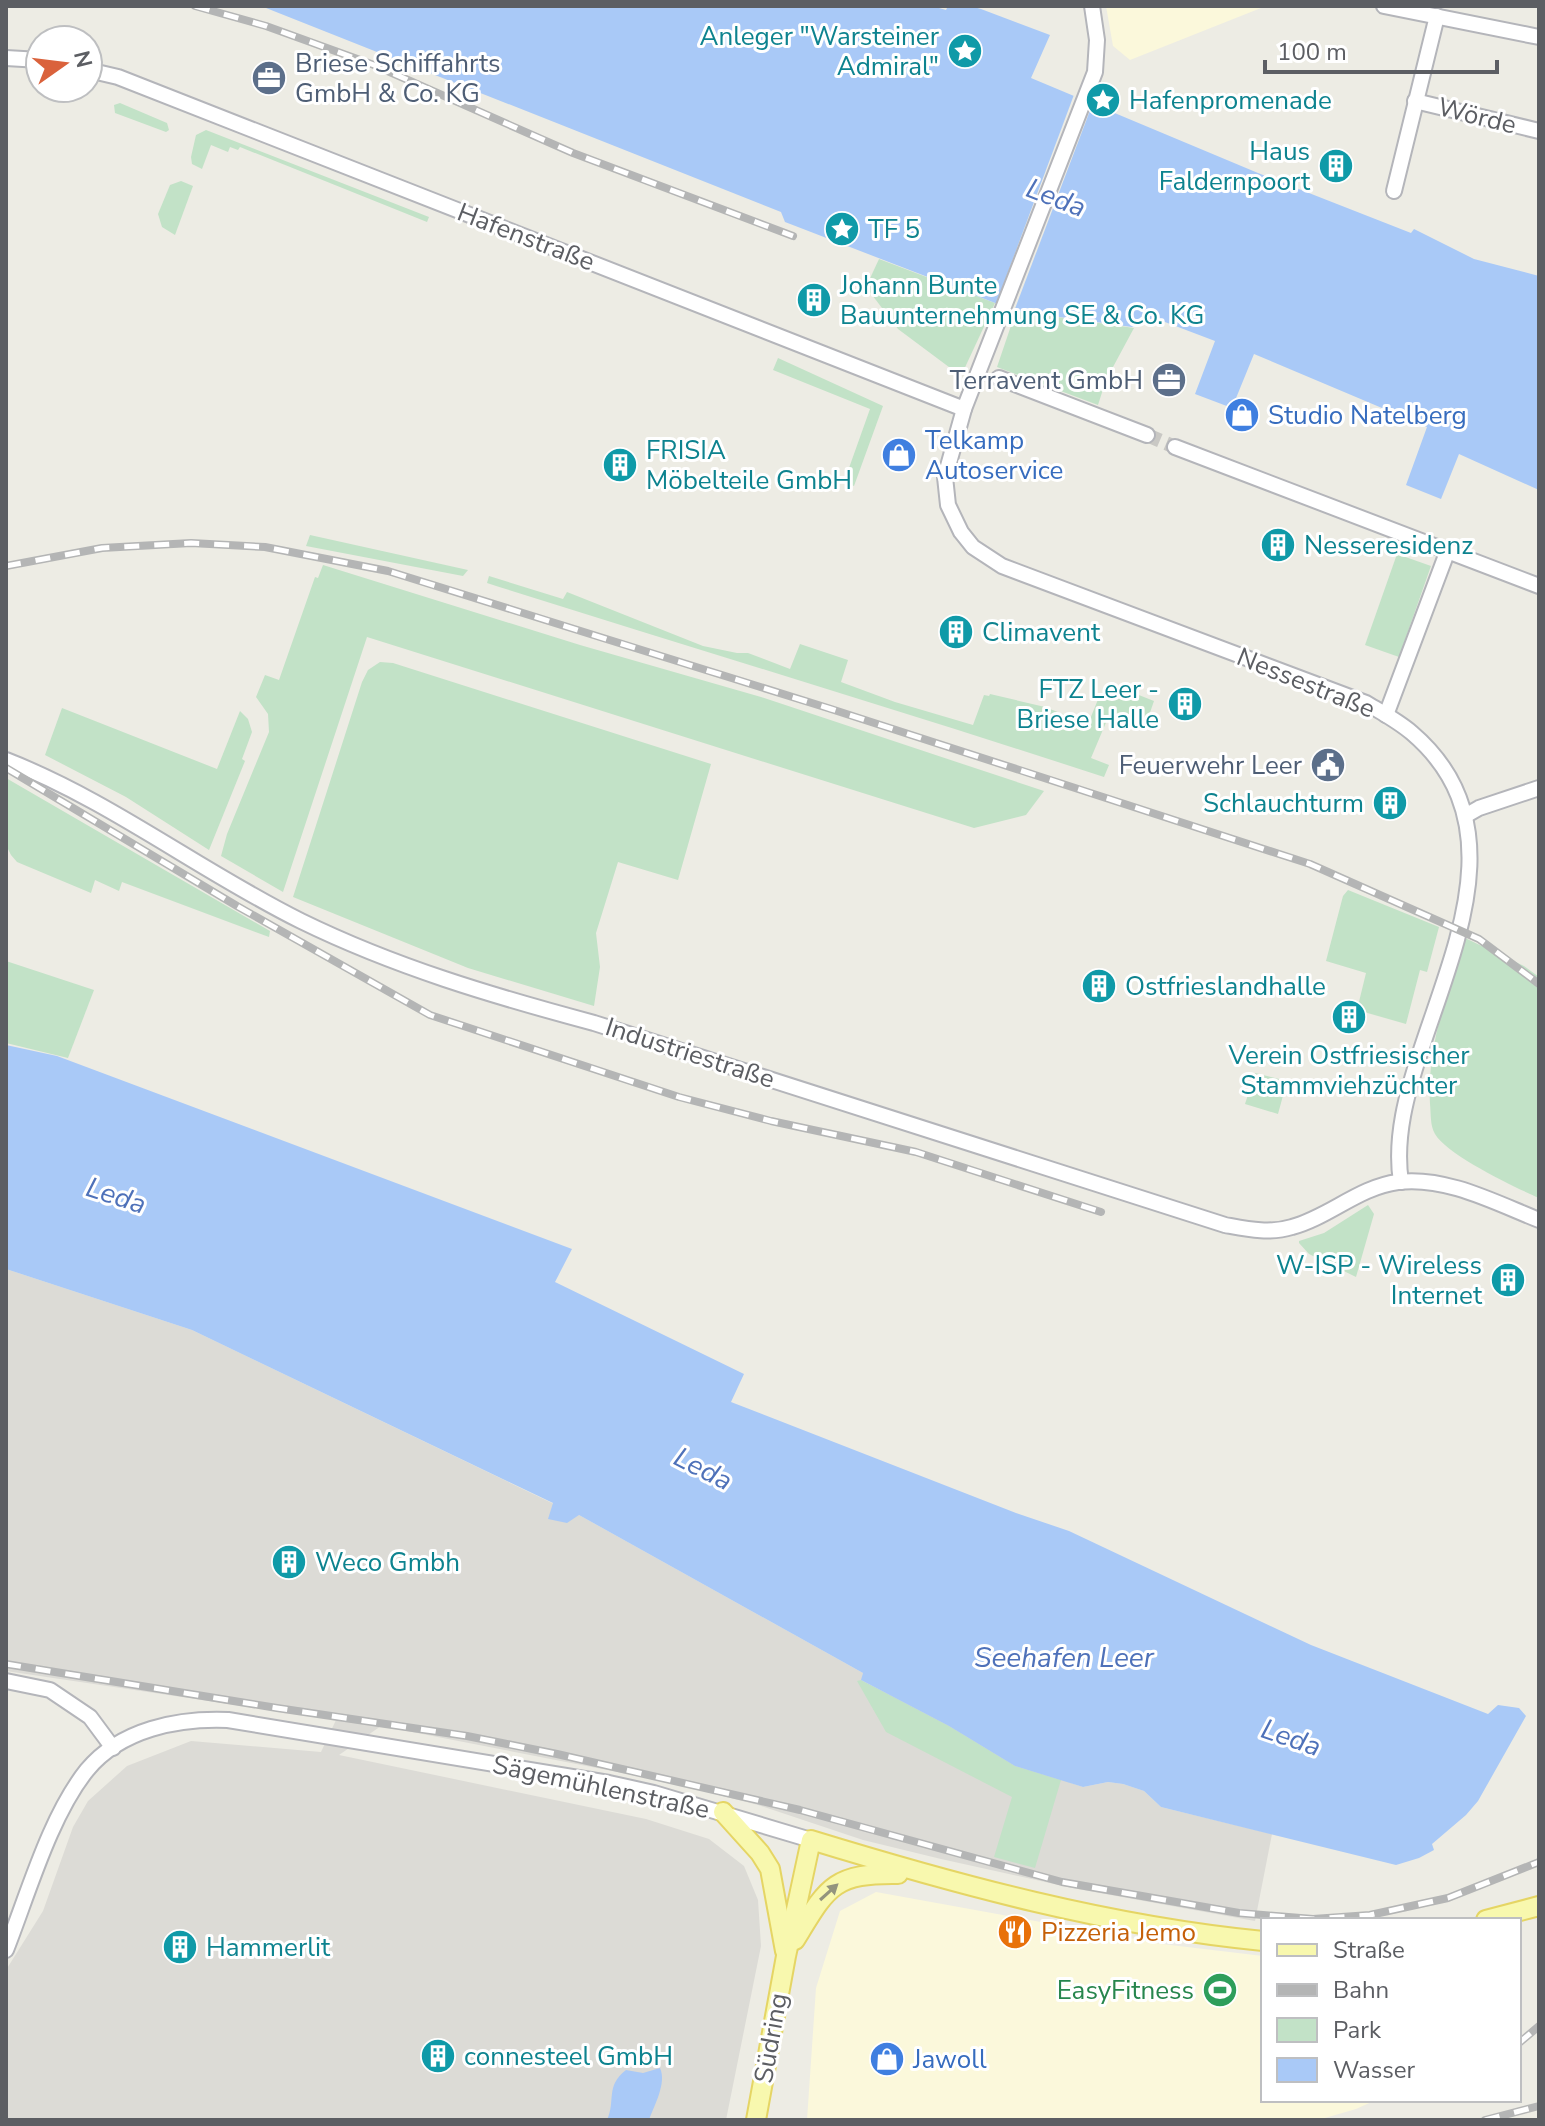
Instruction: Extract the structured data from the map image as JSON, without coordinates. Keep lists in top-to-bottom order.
{
  "streets": {
    "main road": ["Sägemühlenstraße", "Südring"],
    "street": [
      "Wörde",
      "Hafenstraße",
      "Nessestraße",
      "Industriestraße"
    ]
  },
  "crossings": [
    ["Hafenstraße", "Nessestraße"],
    ["Nessestraße", "Industriestraße"],
    ["Sägemühlenstraße", "Südring"]
  ],
  "water": ["Leda", "Seehafen Leer"],
  "places": {
    "place": ["Anleger \"Warsteiner Admiral\"", "Hafenpromenade", "TF 5"],
    "office": ["Briese Schiffahrts GmbH & Co. KG", "Terravent GmbH"],
    "building": [
      "Haus Faldernpoort",
      "Johann Bunte Bauunternehmung SE & Co. KG",
      "FRISIA Möbelteile GmbH",
      "Nesseresidenz",
      "Climavent",
      "FTZ Leer - Briese Halle",
      "Schlauchturm",
      "Ostfrieslandhalle",
      "Verein Ostfriesischer Stammviehzüchter",
      "W-ISP - Wireless Internet",
      "Weco Gmbh",
      "Hammerlit",
      "connesteel GmbH"
    ],
    "shop": ["Studio Natelberg", "Telkamp Autoservice", "Jawoll"],
    "public building": ["Feuerwehr Leer"],
    "restaurant": ["Pizzeria Jemo"],
    "sports": ["EasyFitness"]
  },
  "legend": [
    "Straße",
    "Bahn",
    "Park",
    "Wasser"
  ],
  "scale_bar": "100 m",
  "north": "right"
}
